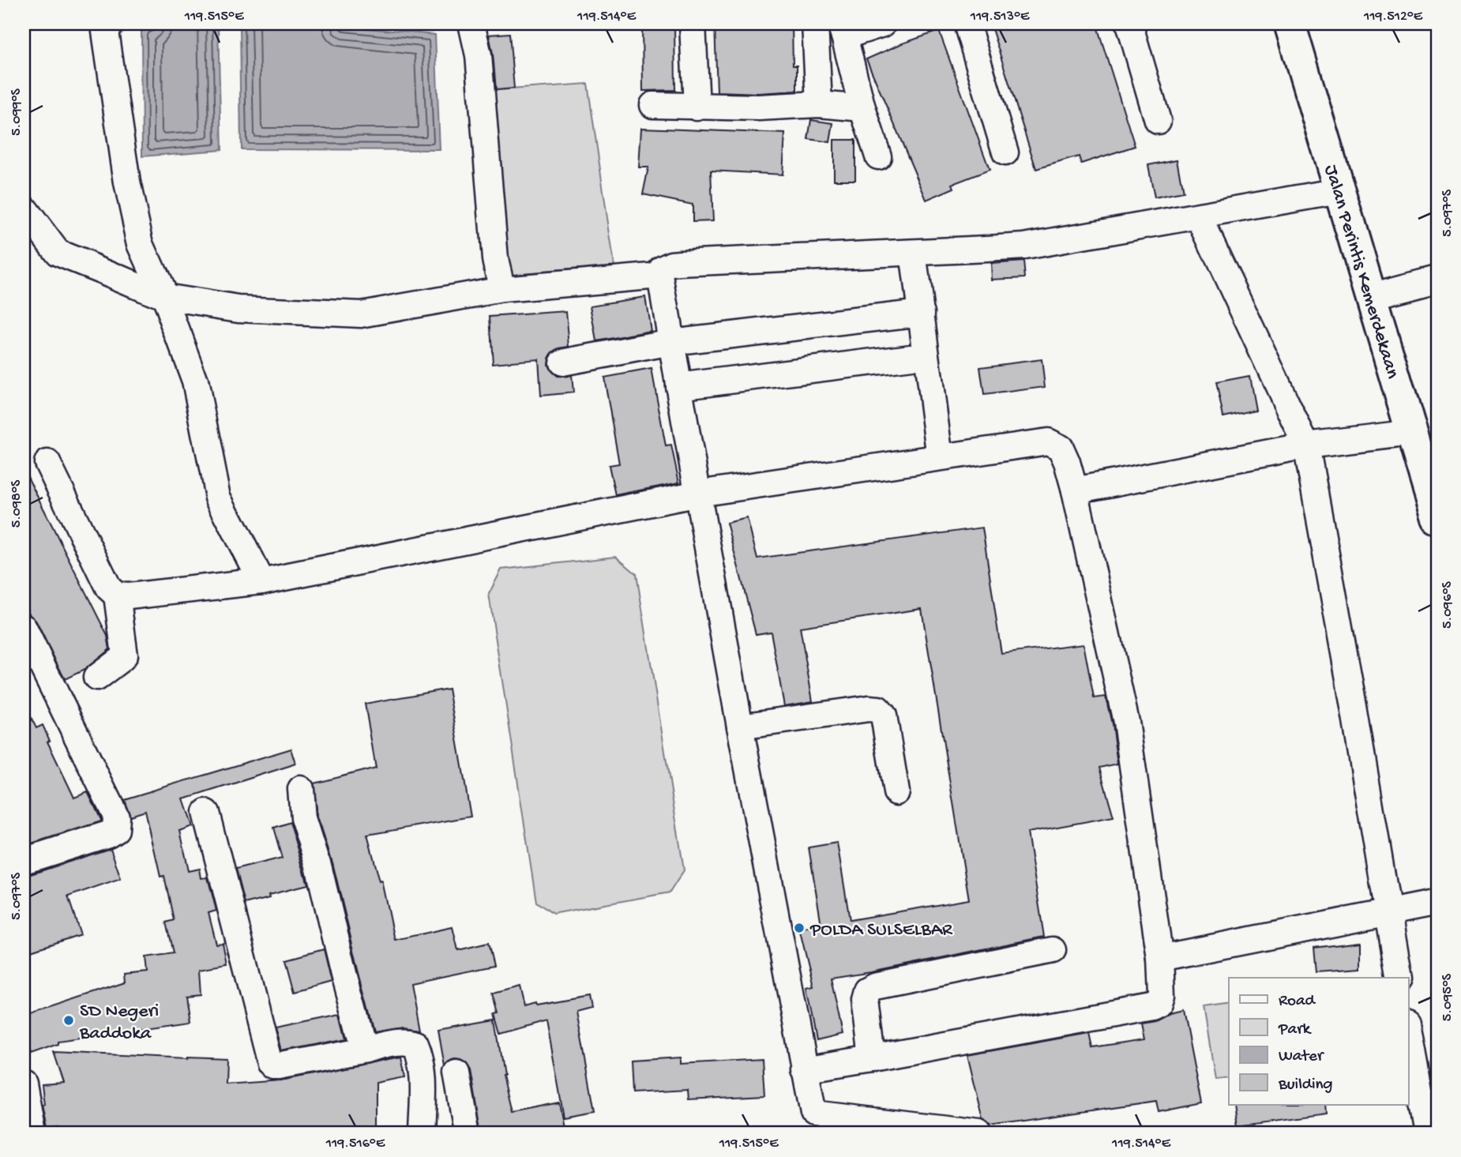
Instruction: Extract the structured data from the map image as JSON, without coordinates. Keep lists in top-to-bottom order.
{
  "streets": {
    "highway": ["Jalan Perintis Kemerdekaan"]
  },
  "places": ["POLDA SULSELBAR", "SD Negeri Baddoka"],
  "legend": [
    "Road",
    "Park",
    "Water",
    "Building"
  ],
  "coordinates": [
    "119.515°E",
    "119.514°E",
    "119.513°E",
    "119.512°E",
    "5.099°S",
    "5.097°S",
    "5.098°S",
    "5.096°S",
    "5.095°S",
    "119.516°E"
  ]
}
